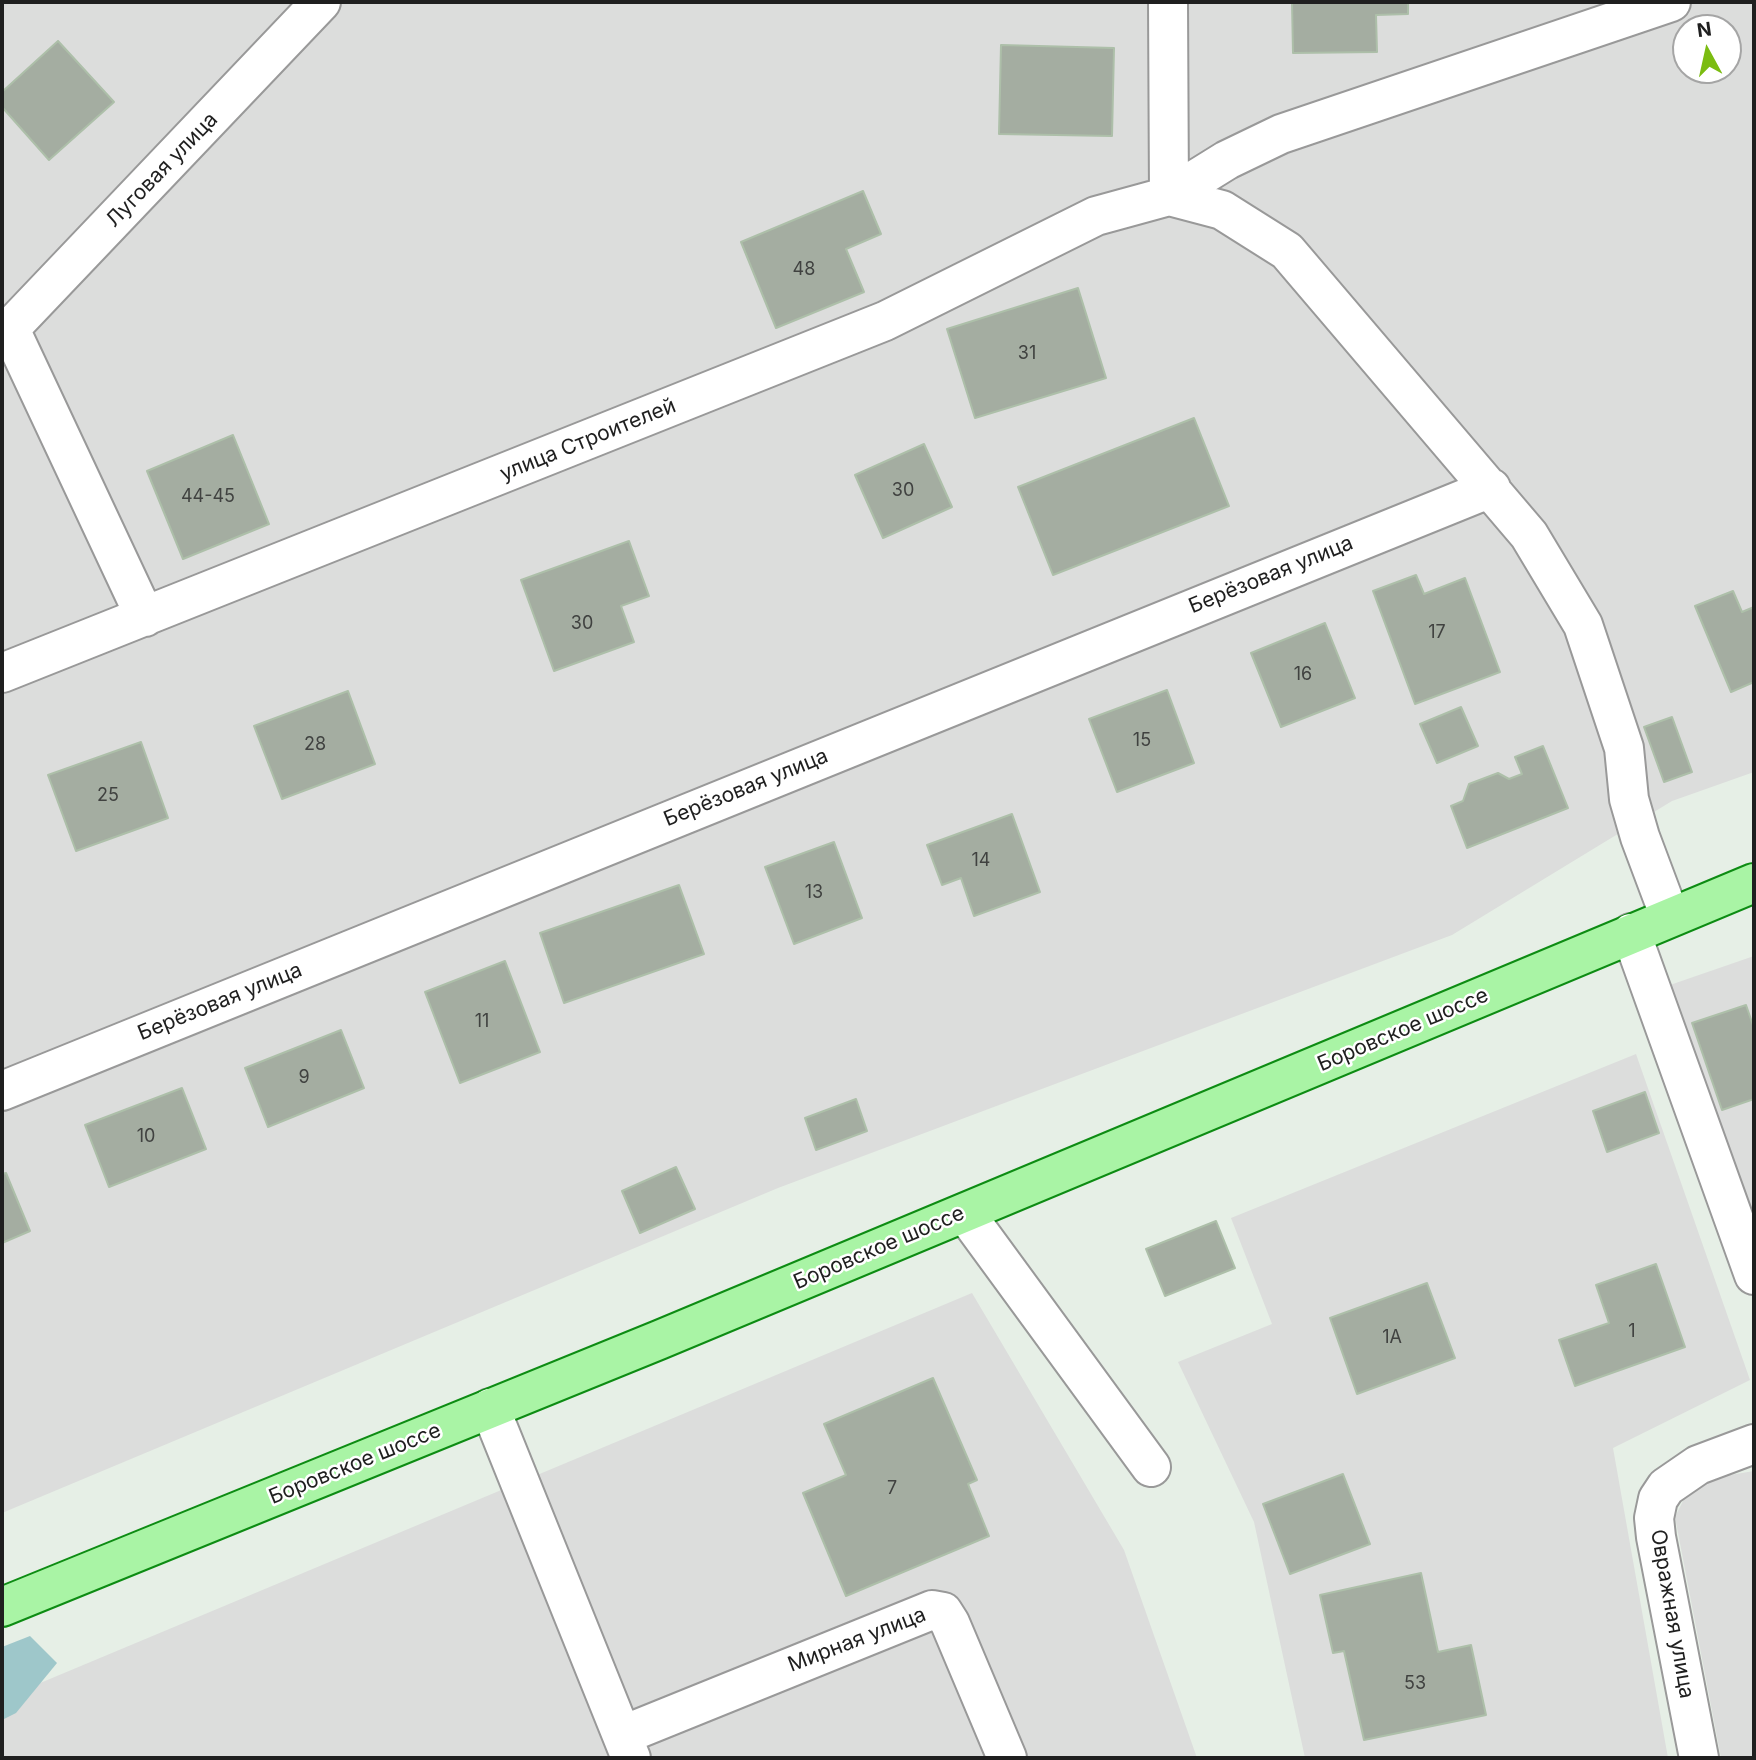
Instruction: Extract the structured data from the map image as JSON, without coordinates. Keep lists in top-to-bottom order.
{
  "streets": {
    "main road": ["Боровское шоссе"],
    "street": [
      "Луговая улица",
      "улица Строителей",
      "Берёзовая улица",
      "Овражная улица",
      "Мирная улица"
    ]
  },
  "crossings": [
    ["Боровское шоссе", "Мирная улица"]
  ],
  "house_numbers": [
    "48",
    "31",
    "30",
    "44-45",
    "30",
    "17",
    "16",
    "15",
    "28",
    "25",
    "14",
    "13",
    "11",
    "9",
    "10",
    "1",
    "1А",
    "7",
    "53"
  ],
  "north": "top"
}
